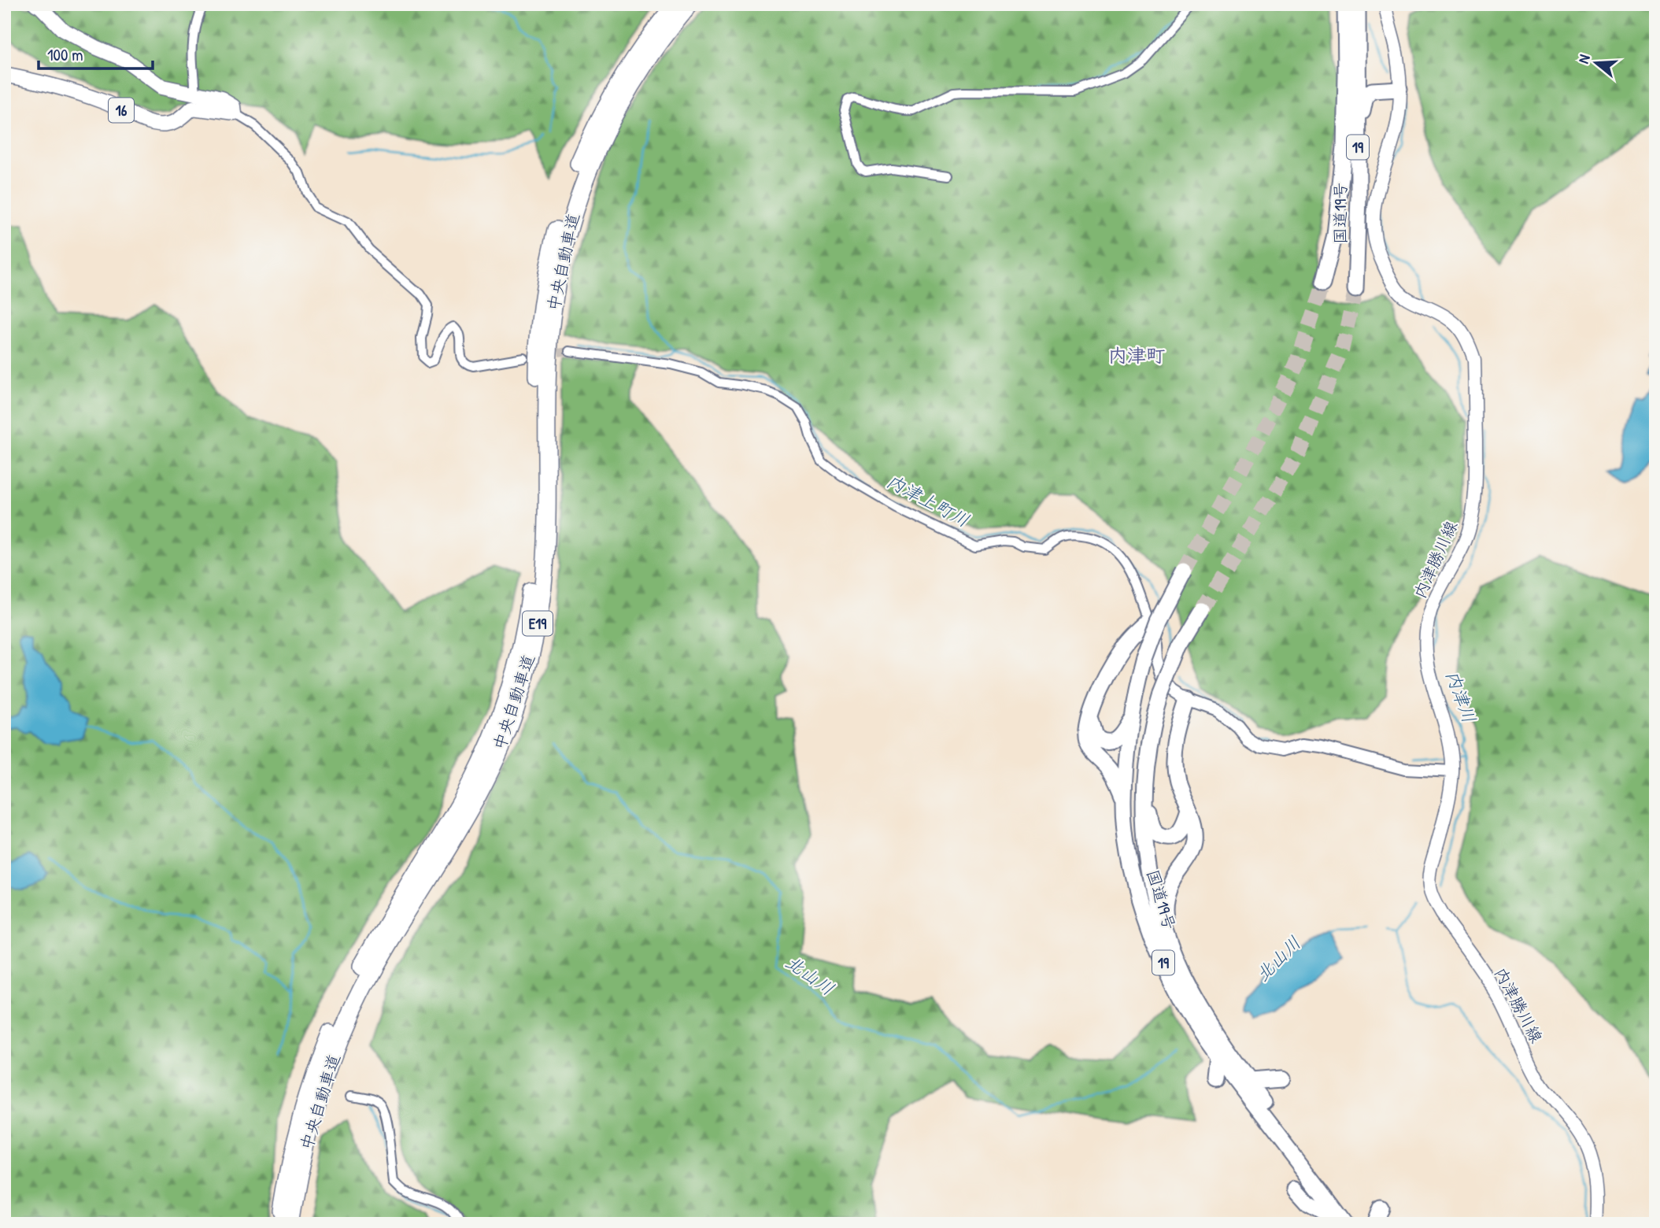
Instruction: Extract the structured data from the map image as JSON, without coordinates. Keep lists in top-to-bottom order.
{
  "streets": {
    "highway": [
      "19",
      "国道19号",
      "中央自動車道",
      "E19"
    ],
    "main road": ["16", "内津勝川線"]
  },
  "districts": ["内津町"],
  "water": ["内津上町川", "内津川", "北山川"],
  "scale_bar": "100 m",
  "north": "left"
}
